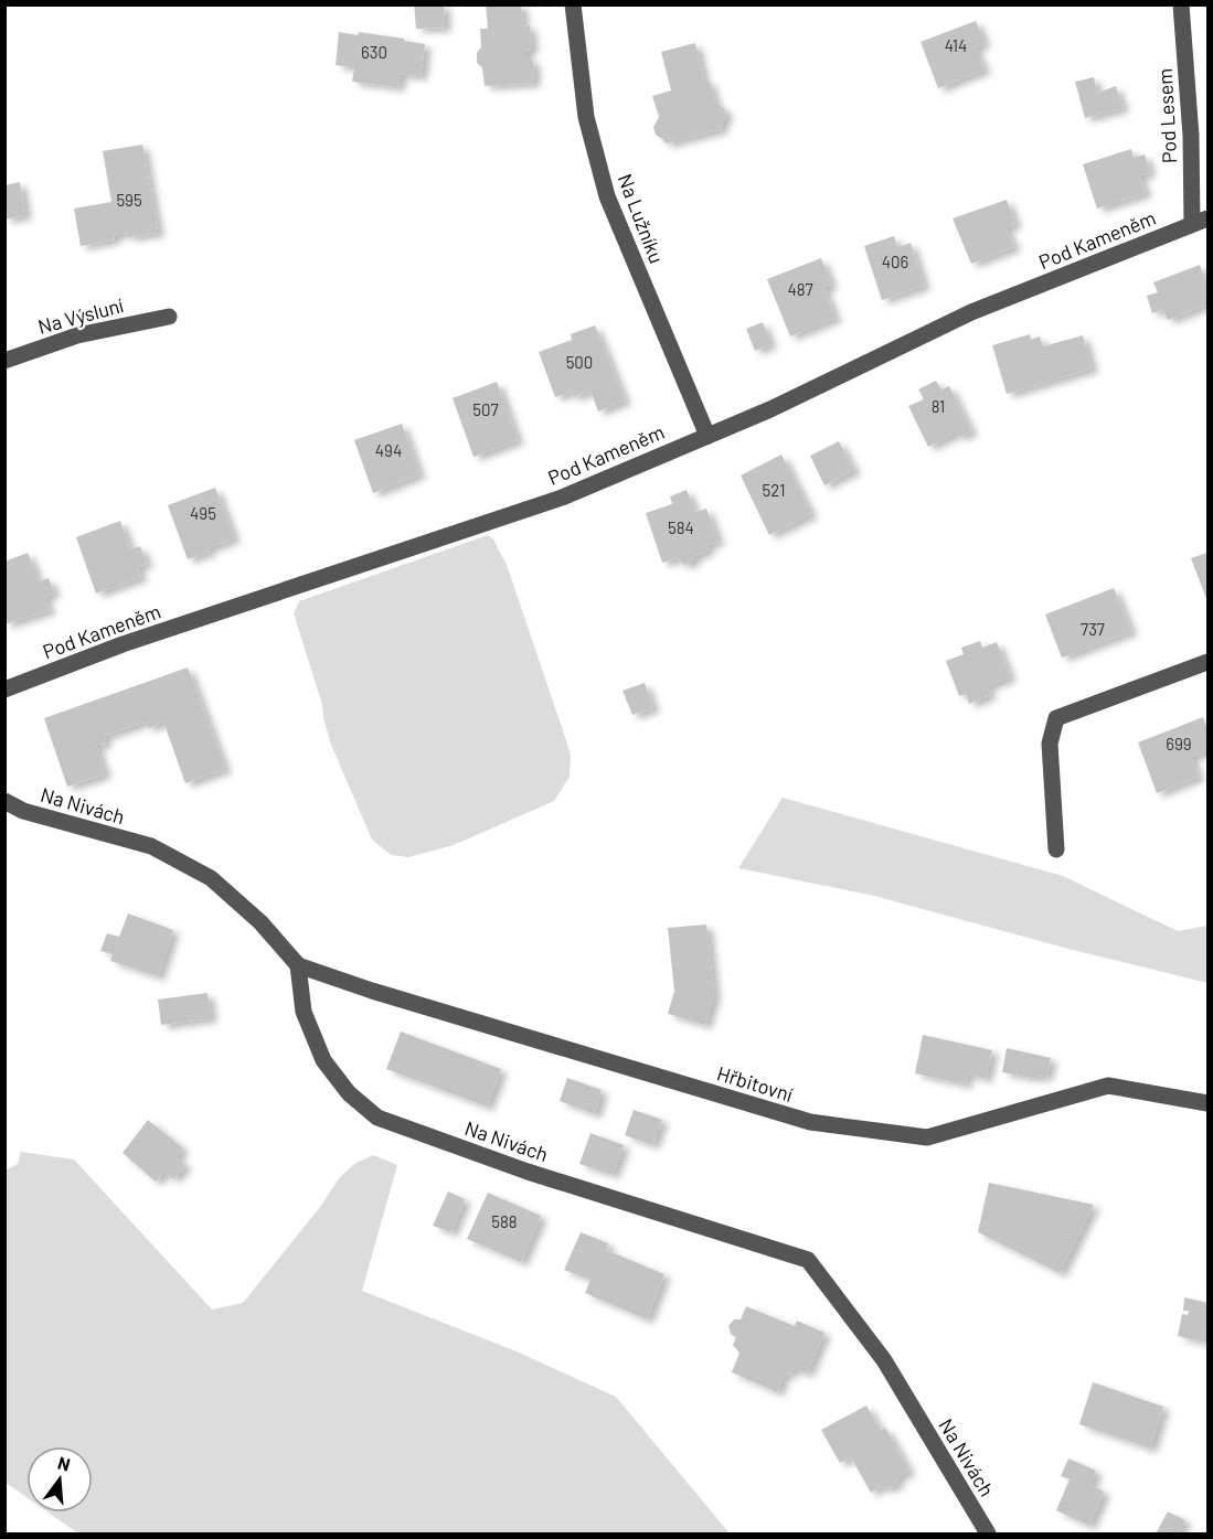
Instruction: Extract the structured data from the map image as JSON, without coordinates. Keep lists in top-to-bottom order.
{
  "streets": {
    "street": [
      "Pod Lesem",
      "Na Lužníku",
      "Pod Kameněm",
      "Na Výsluní",
      "Na Nivách",
      "Hřbitovní"
    ]
  },
  "crossings": [
    ["Pod Lesem", "Pod Kameněm"],
    ["Na Lužníku", "Pod Kameněm"],
    ["Na Nivách", "Hřbitovní"]
  ],
  "house_numbers": [
    "414",
    "630",
    "595",
    "406",
    "487",
    "500",
    "81",
    "507",
    "494",
    "521",
    "495",
    "584",
    "737",
    "699",
    "588"
  ],
  "north": "top"
}
